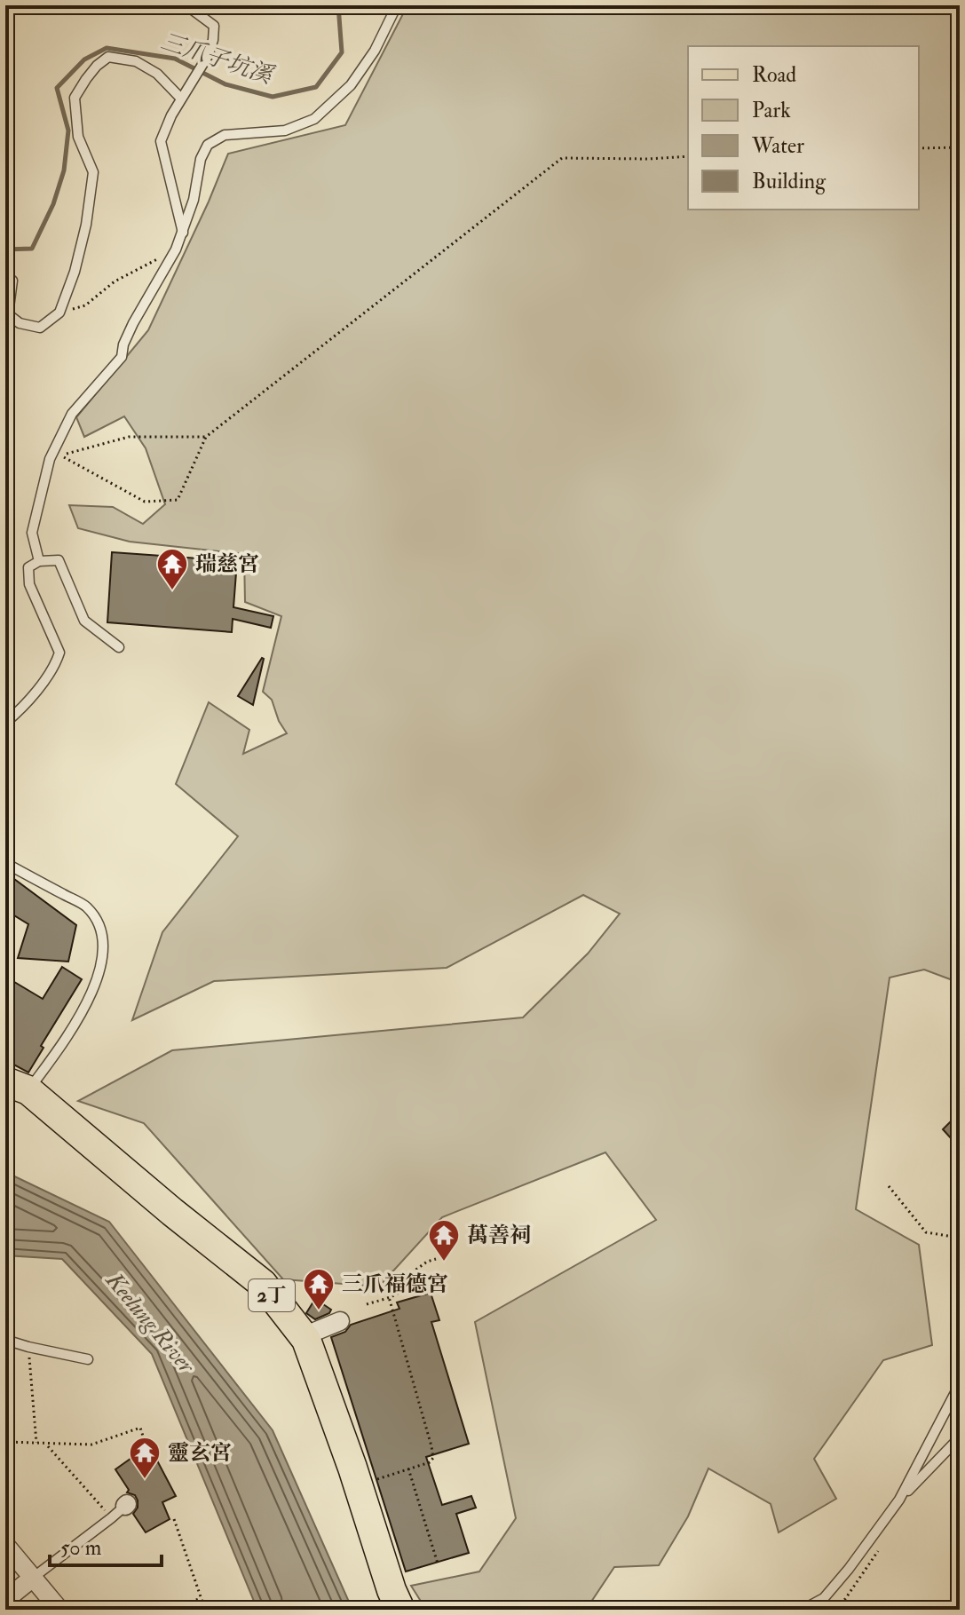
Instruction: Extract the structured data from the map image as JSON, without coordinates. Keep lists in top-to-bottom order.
{
  "streets": {
    "main road": ["2丁"]
  },
  "water": ["三爪子坑溪", "Keelung River"],
  "places": {
    "temple": [
      "瑞慈宮",
      "萬善祠",
      "三爪福德宮",
      "靈玄宮"
    ]
  },
  "legend": [
    "Road",
    "Park",
    "Water",
    "Building"
  ],
  "scale_bar": "50 m"
}
